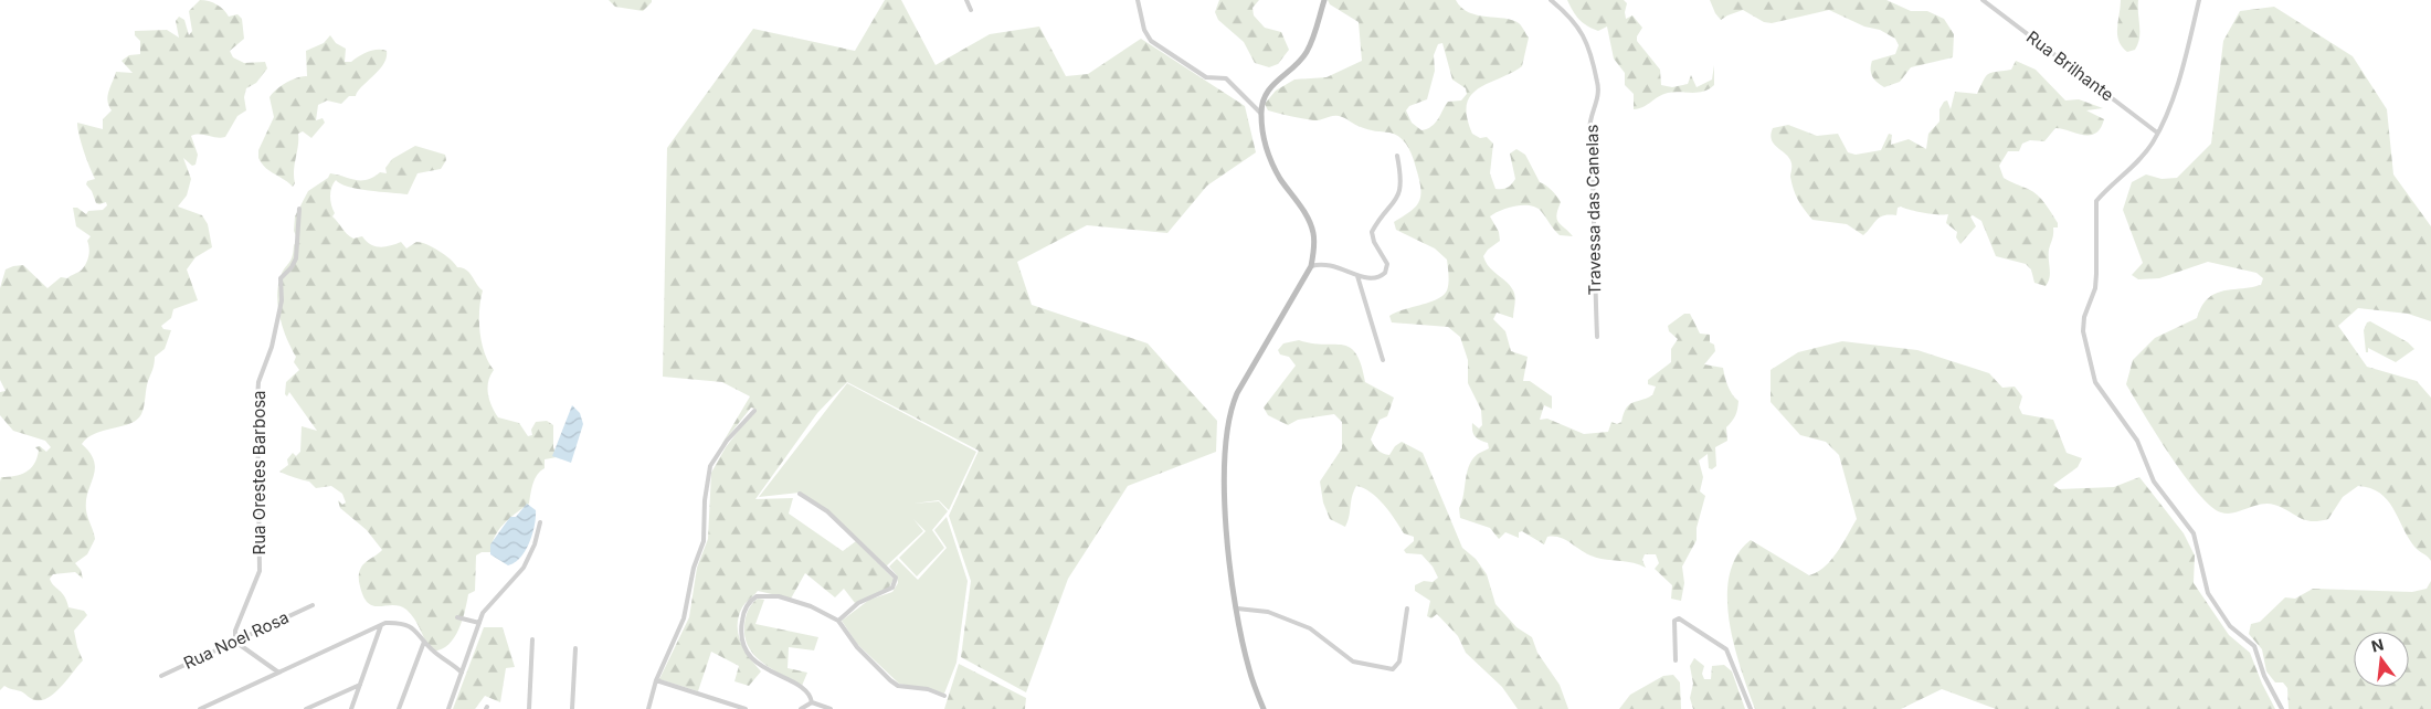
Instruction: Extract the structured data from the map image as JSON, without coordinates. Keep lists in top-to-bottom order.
{
  "streets": {
    "street": [
      "Rua Brilhante",
      "Travessa das Canelas",
      "Rua Orestes Barbosa",
      "Rua Noel Rosa"
    ]
  },
  "crossings": [
    ["Rua Orestes Barbosa", "Rua Noel Rosa"]
  ],
  "north": "top"
}
